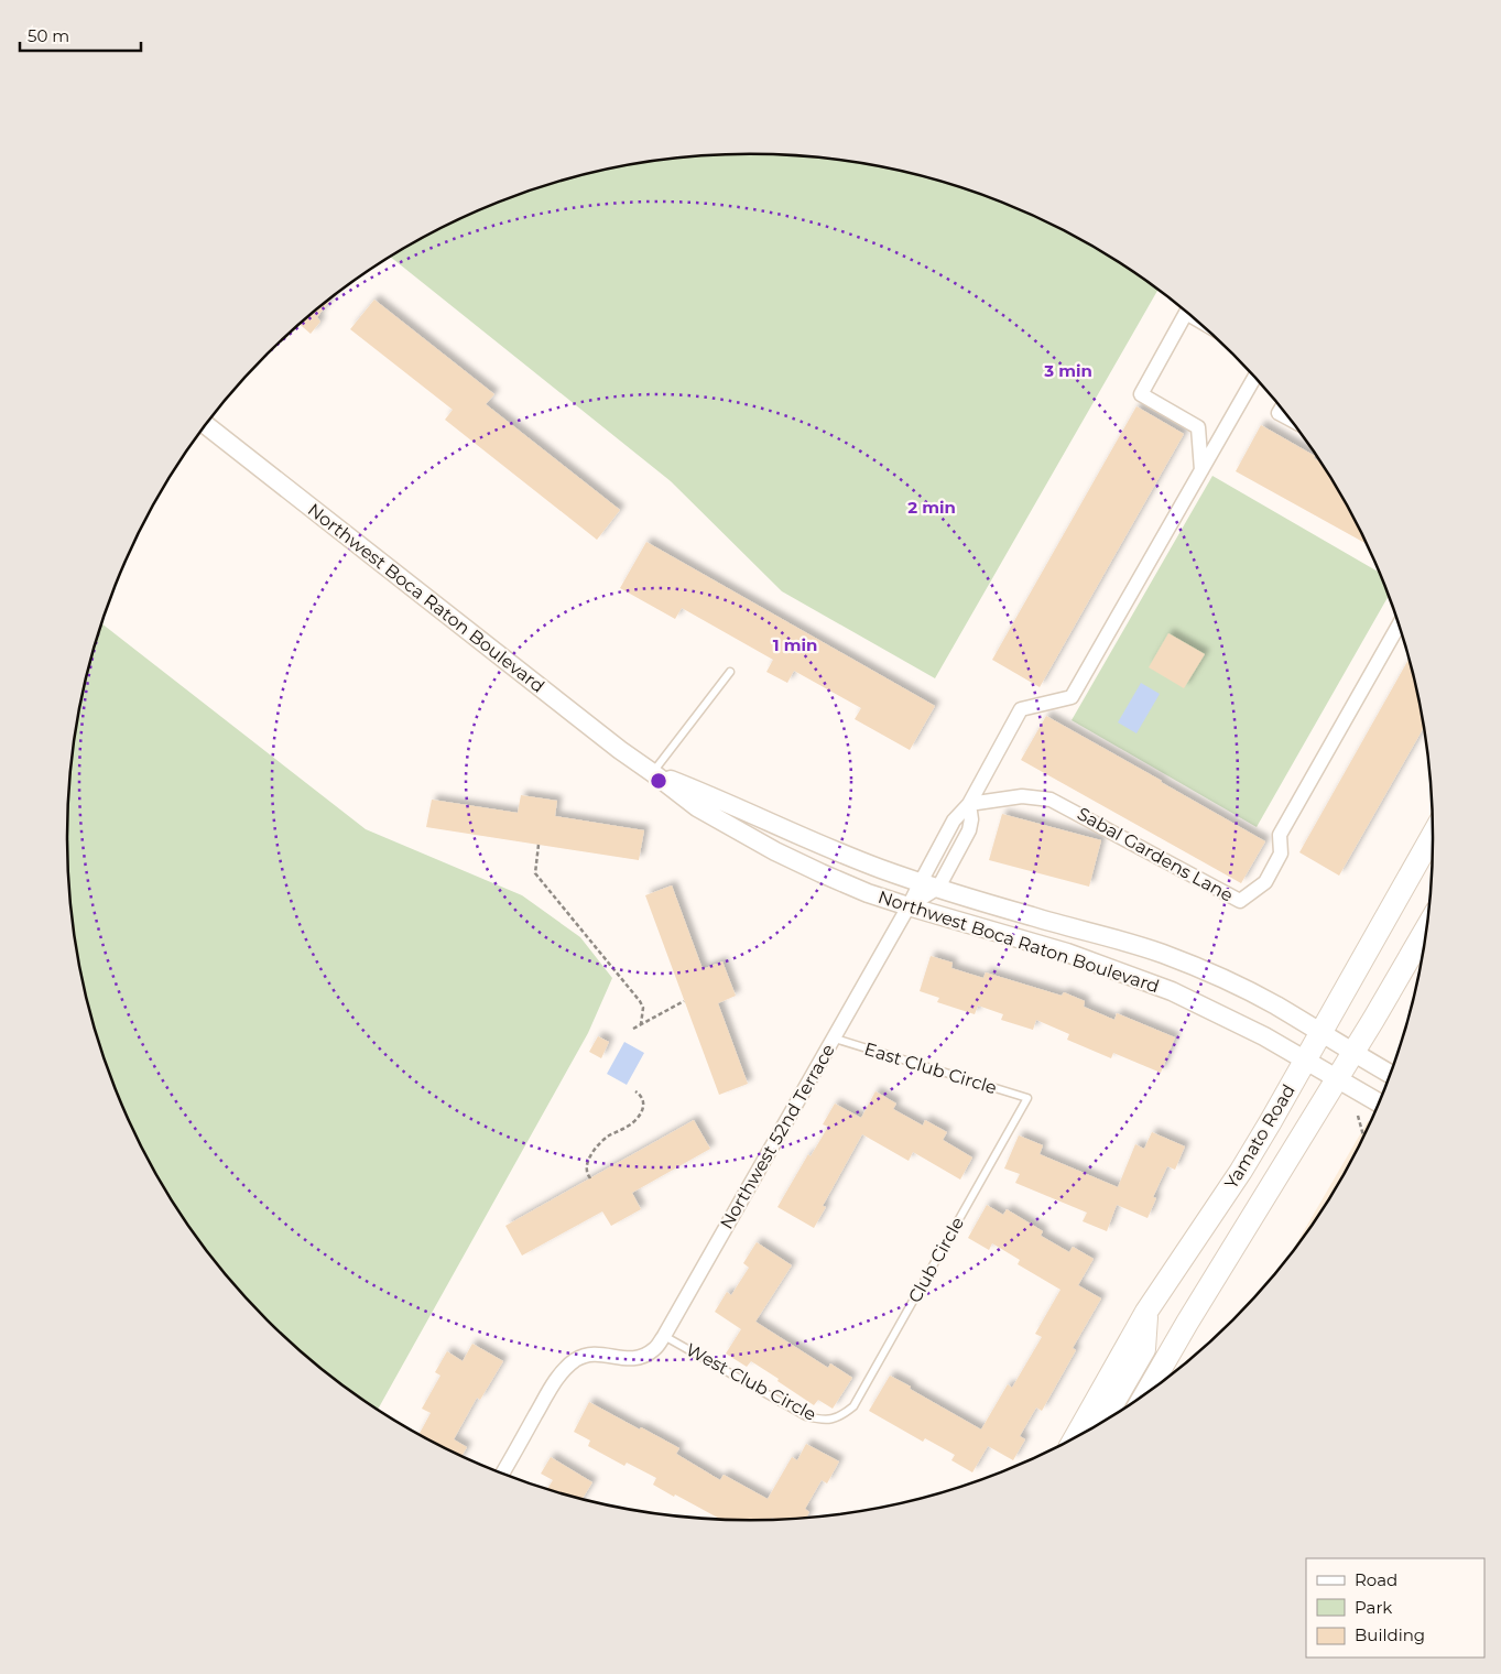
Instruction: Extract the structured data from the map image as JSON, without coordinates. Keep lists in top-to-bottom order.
{
  "streets": {
    "main road": ["Yamato Road"],
    "street": ["Northwest Boca Raton Boulevard", "Sabal Gardens Lane", "Northwest 52nd Terrace"],
    "lane": ["East Club Circle", "Club Circle", "West Club Circle"]
  },
  "crossings": [
    ["Northwest Boca Raton Boulevard", "Northwest 52nd Terrace"],
    ["Northwest Boca Raton Boulevard", "Yamato Road"],
    ["East Club Circle", "Northwest 52nd Terrace"],
    ["East Club Circle", "Club Circle"],
    ["Northwest 52nd Terrace", "West Club Circle"],
    ["Club Circle", "West Club Circle"]
  ],
  "legend": ["Road", "Park", "Building"],
  "scale_bar": "50 m",
  "rings": ["3 min", "2 min", "1 min"]
}
